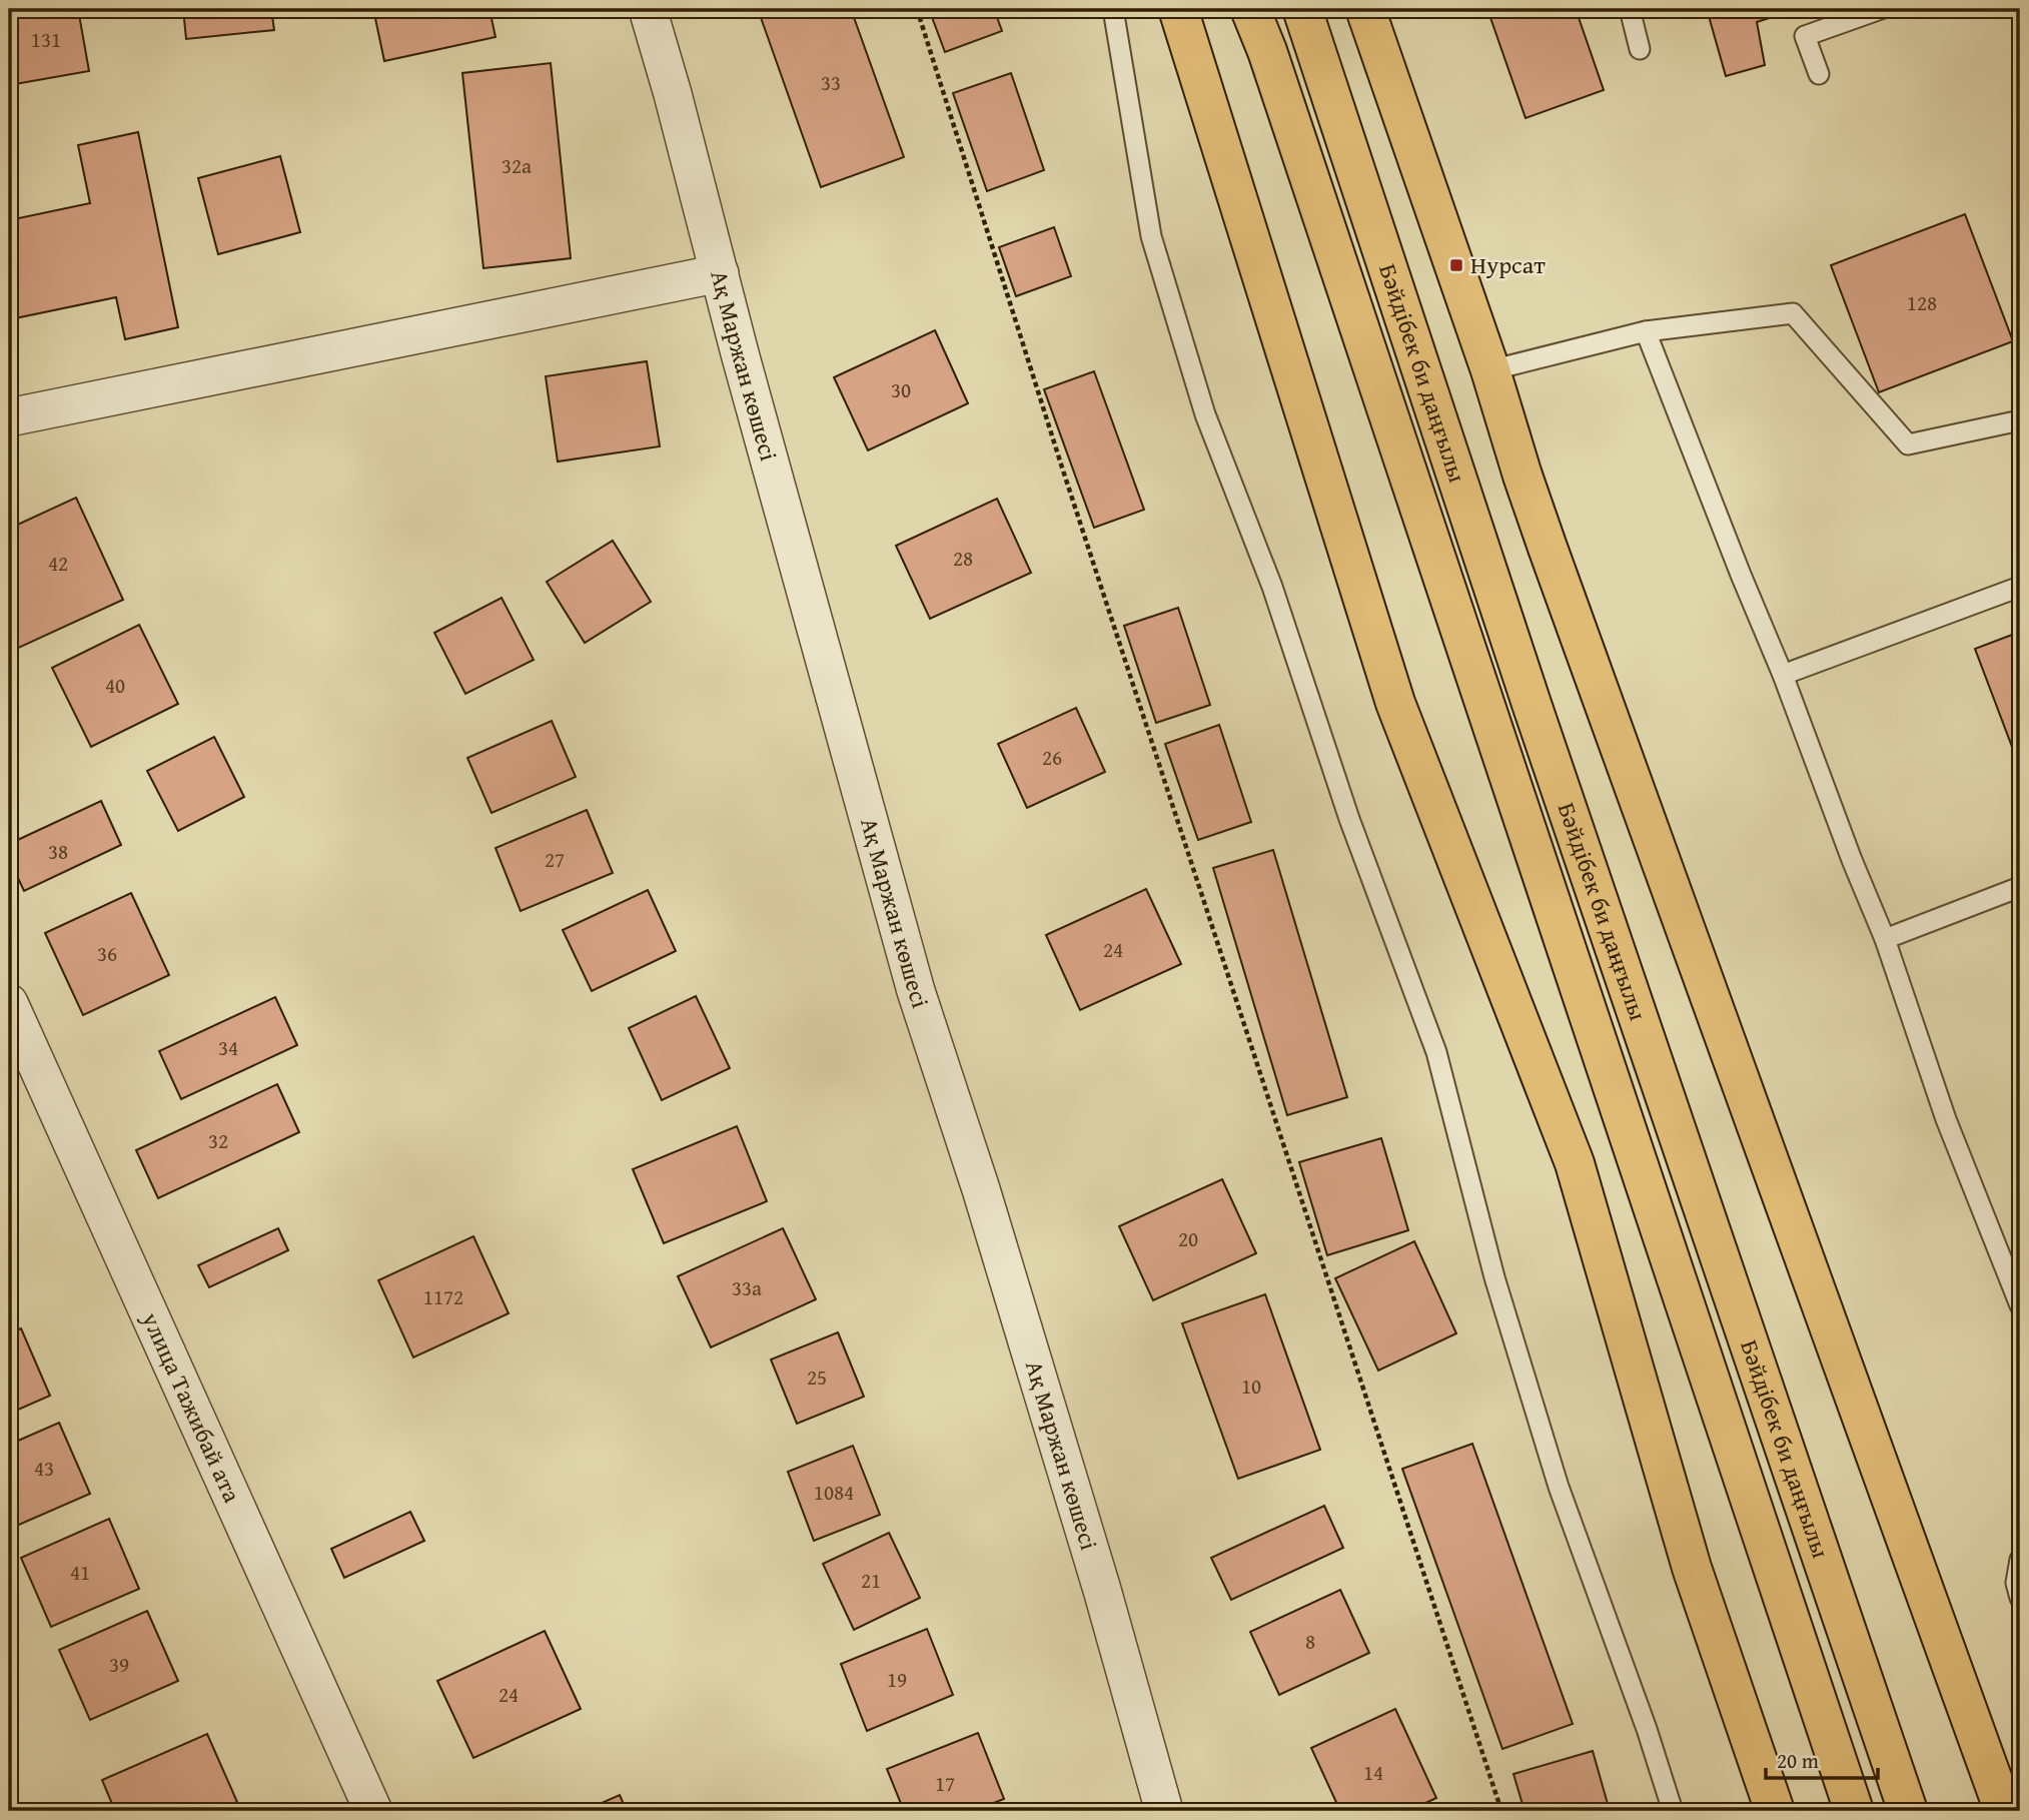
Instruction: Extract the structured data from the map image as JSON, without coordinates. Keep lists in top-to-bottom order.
{
  "streets": {
    "main road": ["Бәйдібек би даңғылы"],
    "street": ["Ақ Маржан көшесі", "улица Тажибай ата"]
  },
  "places": {
    "transit": ["Нурсат"]
  },
  "house_numbers": [
    "131",
    "33",
    "32а",
    "128",
    "30",
    "28",
    "42",
    "40",
    "26",
    "38",
    "27",
    "24",
    "36",
    "34",
    "32",
    "20",
    "33а",
    "1172",
    "25",
    "10",
    "43",
    "1084",
    "41",
    "21",
    "8",
    "39",
    "19",
    "24",
    "14",
    "17"
  ],
  "scale_bar": "20 m"
}
